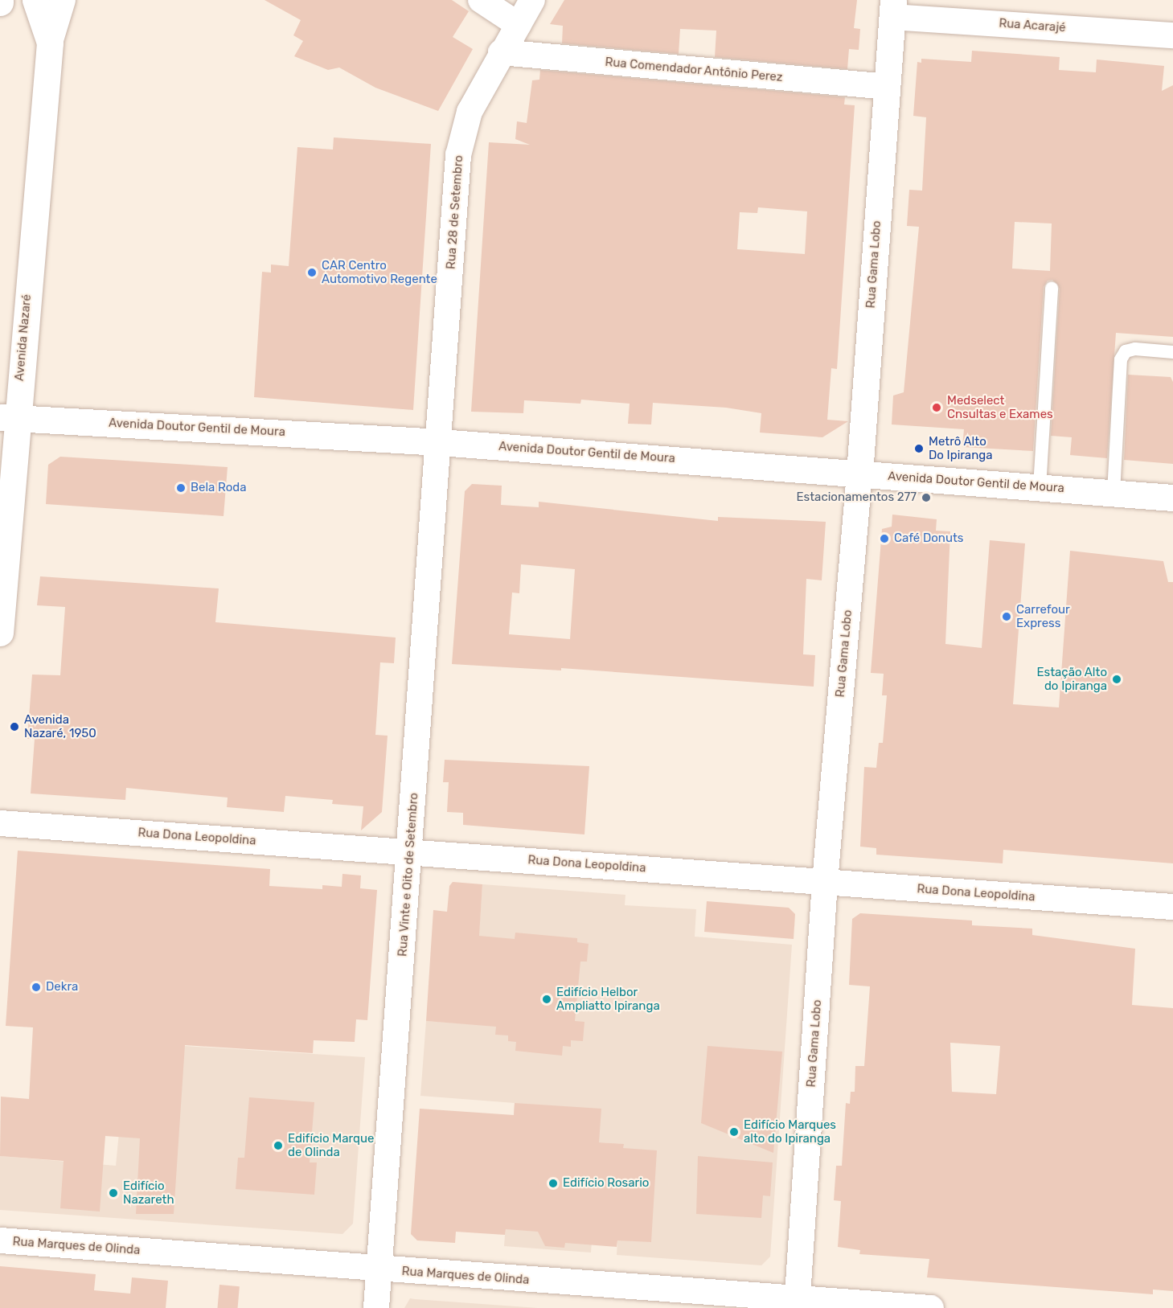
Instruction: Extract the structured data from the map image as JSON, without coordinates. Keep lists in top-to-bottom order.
{
  "streets": {
    "main road": ["Rua Gama Lobo", "Avenida Nazaré", "Avenida Doutor Gentil de Moura"],
    "street": [
      "Rua Acarajé",
      "Rua Comendador Antônio Perez",
      "Rua 28 de Setembro",
      "Rua Dona Leopoldina",
      "Rua Vinte e Oito de Setembro",
      "Rua Marques de Olinda"
    ]
  },
  "crossings": [
    ["Rua Acarajé", "Rua Gama Lobo"],
    ["Rua Comendador Antônio Perez", "Rua 28 de Setembro"],
    ["Rua Comendador Antônio Perez", "Rua Gama Lobo"],
    ["Rua 28 de Setembro", "Avenida Doutor Gentil de Moura"],
    ["Rua 28 de Setembro", "Rua Vinte e Oito de Setembro"],
    ["Rua Gama Lobo", "Avenida Doutor Gentil de Moura"],
    ["Rua Gama Lobo", "Rua Dona Leopoldina"],
    ["Rua Gama Lobo", "Rua Marques de Olinda"],
    ["Avenida Nazaré", "Avenida Doutor Gentil de Moura"],
    ["Avenida Doutor Gentil de Moura", "Rua Vinte e Oito de Setembro"],
    ["Rua Dona Leopoldina", "Rua Vinte e Oito de Setembro"],
    ["Rua Vinte e Oito de Setembro", "Rua Marques de Olinda"]
  ],
  "places": [
    "CAR Centro Automotivo Regente",
    "Medselect Cnsultas e Exames",
    "Metrô Alto Do Ipiranga",
    "Bela Roda",
    "Estacionamentos 277",
    "Café Donuts",
    "Carrefour Express",
    "Estação Alto do Ipiranga",
    "Avenida Nazaré, 1950",
    "Dekra",
    "Edifício Helbor Ampliatto Ipiranga",
    "Edifício Marques alto do Ipiranga",
    "Edifício Marque de Olinda",
    "Edifício Rosario",
    "Edifício Nazareth"
  ]
}
